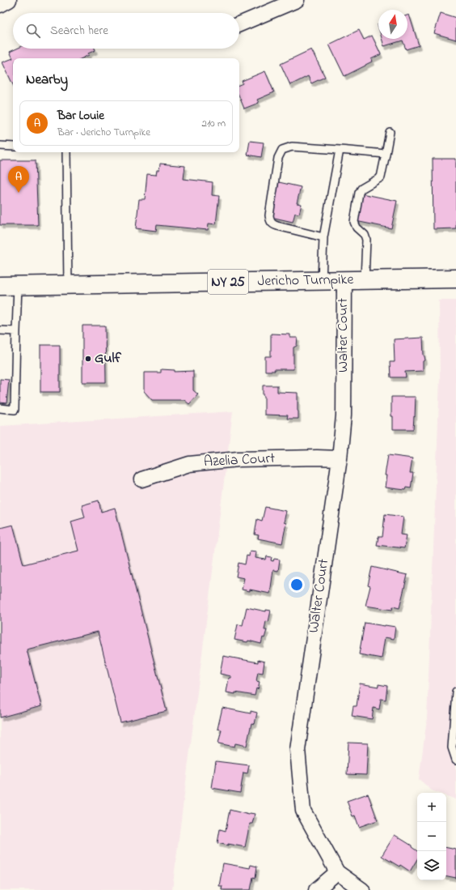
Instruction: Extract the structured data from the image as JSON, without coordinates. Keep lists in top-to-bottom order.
{
  "streets": {
    "main road": ["Jericho Turnpike", "NY 25"],
    "street": ["Walter Court", "Azelia Court"]
  },
  "crossings": [
    ["Jericho Turnpike", "Walter Court"],
    ["Walter Court", "Azelia Court"]
  ],
  "places": ["Gulf"],
  "north": "top",
  "page": {
    "search": "Search here",
    "heading": "Nearby",
    "list": [
      {
        "mark": "A",
        "name": "Bar Louie",
        "note": "Bar · Jericho Turnpike",
        "value": "210 m"
      }
    ],
    "pins": "A",
    "map_buttons": ["+", "−"]
  }
}
